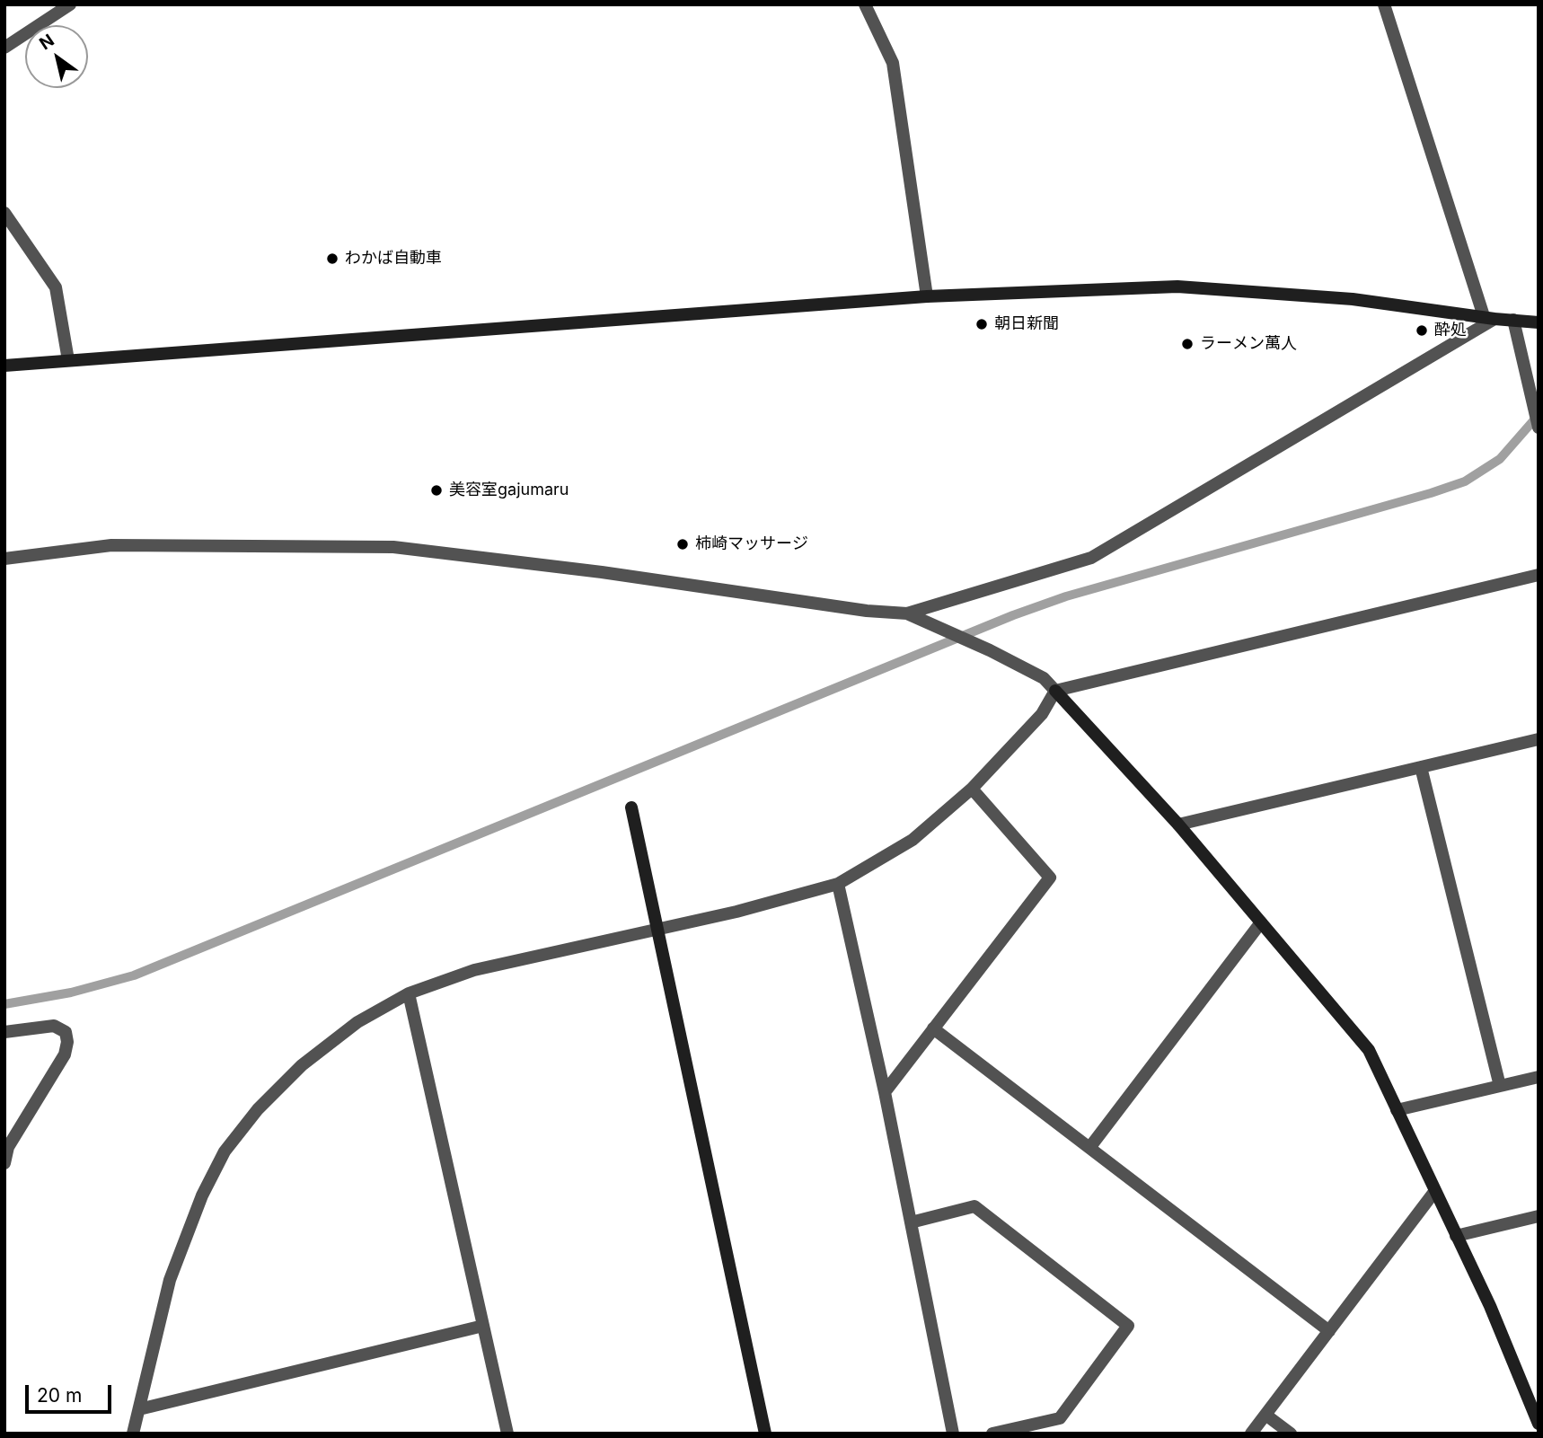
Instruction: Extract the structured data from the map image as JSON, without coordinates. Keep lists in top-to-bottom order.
{
  "places": [
    "わかば自動車",
    "朝日新聞",
    "酔処",
    "ラーメン萬人",
    "美容室gajumaru",
    "柿崎マッサージ"
  ],
  "scale_bar": "20 m",
  "north": "top left"
}
